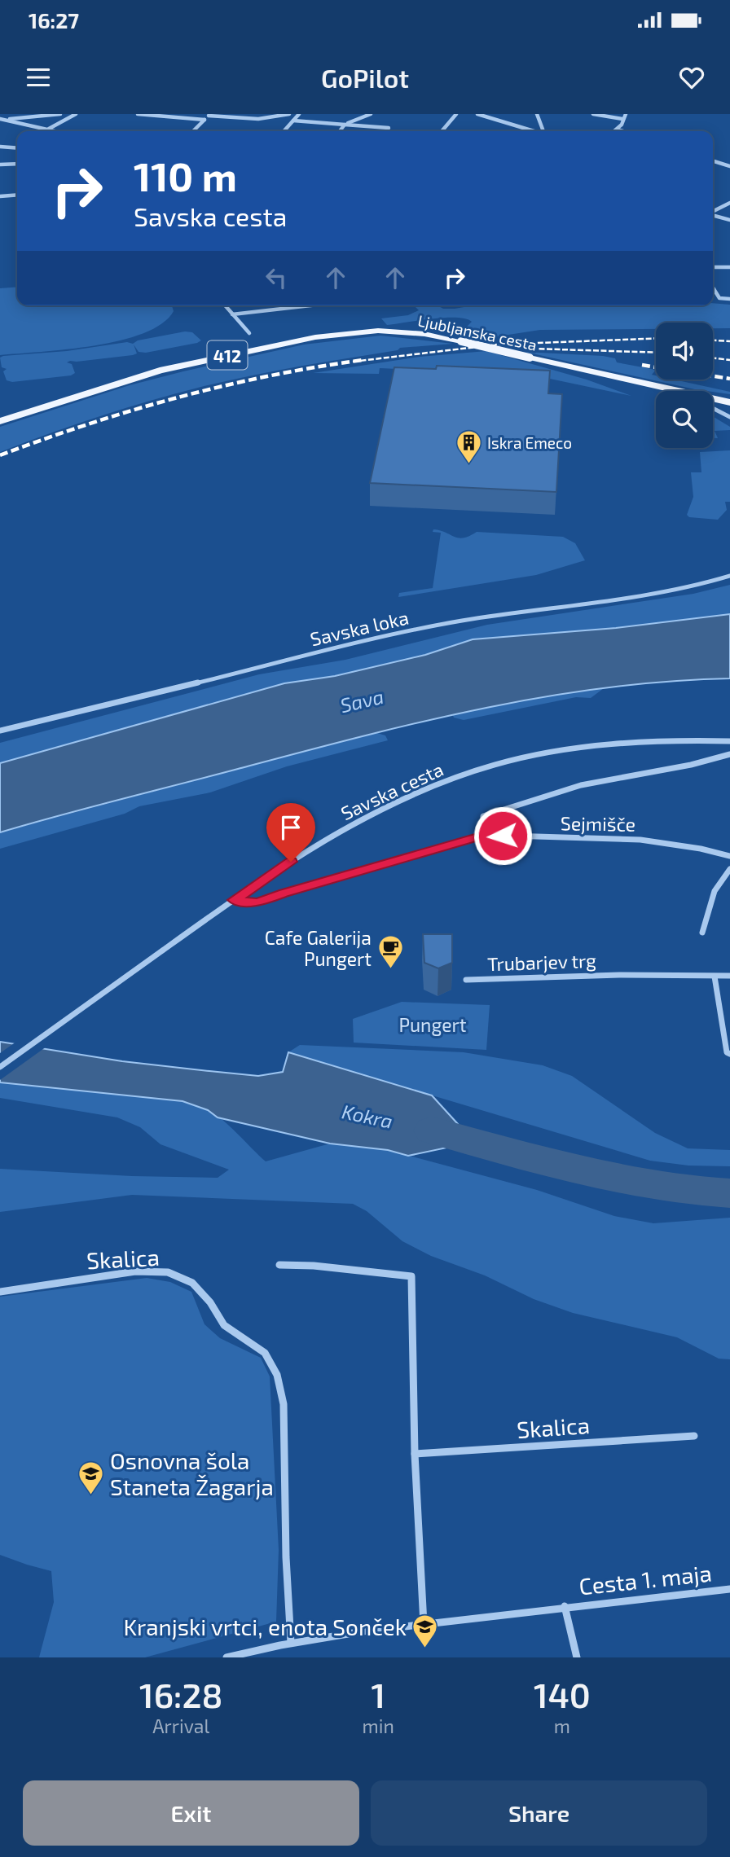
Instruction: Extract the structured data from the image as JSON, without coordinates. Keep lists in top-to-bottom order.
{
  "streets": {
    "main road": ["Ljubljanska cesta", "412"],
    "street": [
      "Savska loka",
      "Savska cesta",
      "Sejmišče",
      "Trubarjev trg",
      "Skalica",
      "Cesta 1. maja"
    ]
  },
  "crossings": [
    ["Savska cesta", "Sejmišče"],
    ["Skalica", "Cesta 1. maja"]
  ],
  "water": ["Sava", "Kokra"],
  "parks": ["Pungert"],
  "places": {
    "building": ["Iskra Emeco"],
    "cafe": ["Cafe Galerija Pungert"],
    "school or university": ["Osnovna šola Staneta Žagarja", "Kranjski vrtci, enota Sonček"]
  },
  "page": {
    "status": "16:27",
    "header": "GoPilot",
    "turn": ["110 m", "Savska cesta"],
    "eta": [
      "16:28",
      "Arrival",
      "1",
      "min",
      "140",
      "m"
    ],
    "buttons": ["Exit", "Share"]
  }
}
